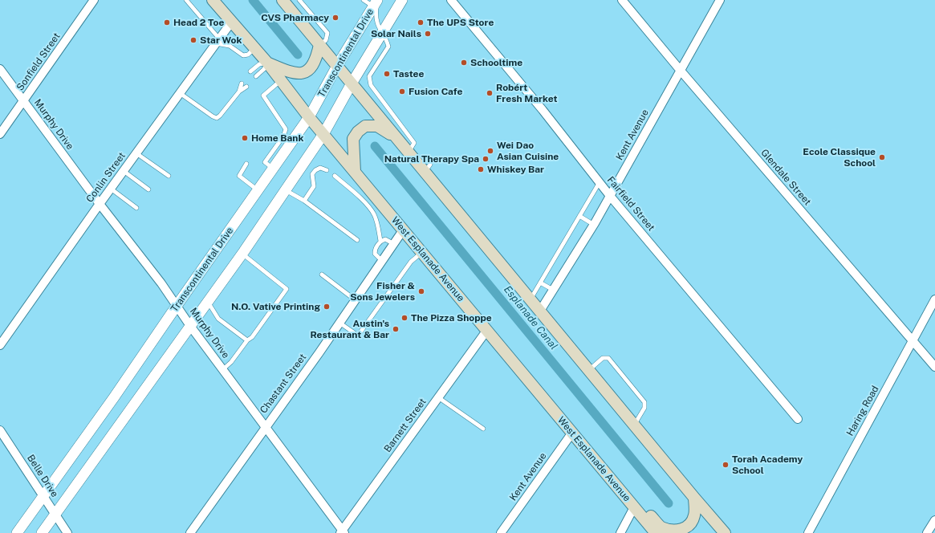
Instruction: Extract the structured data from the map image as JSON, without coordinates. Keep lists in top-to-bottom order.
{
  "streets": {
    "main road": ["West Esplanade Avenue"],
    "street": [
      "Transcontinental Drive",
      "Sonfield Street",
      "Murphy Drive",
      "Kent Avenue",
      "Conlin Street",
      "Glendale Street",
      "Fairfield Street",
      "Chastant Street",
      "Haring Road",
      "Barnett Street",
      "Belle Drive"
    ]
  },
  "crossings": [
    ["Transcontinental Drive", "Murphy Drive"],
    ["Transcontinental Drive", "West Esplanade Avenue"],
    ["Transcontinental Drive", "Belle Drive"],
    ["Sonfield Street", "Murphy Drive"],
    ["Murphy Drive", "Conlin Street"],
    ["Murphy Drive", "Chastant Street"],
    ["Murphy Drive", "Barnett Street"],
    ["Kent Avenue", "Glendale Street"],
    ["Kent Avenue", "Fairfield Street"],
    ["Kent Avenue", "West Esplanade Avenue"],
    ["Conlin Street", "West Esplanade Avenue"],
    ["Glendale Street", "Haring Road"],
    ["West Esplanade Avenue", "Chastant Street"],
    ["West Esplanade Avenue", "Barnett Street"]
  ],
  "water": ["Esplanade Canal"],
  "places": [
    "CVS Pharmacy",
    "Head 2 Toe",
    "The UPS Store",
    "Solar Nails",
    "Star Wok",
    "Schooltime",
    "Tastee",
    "Fusion Cafe",
    "Robért Fresh Market",
    "Home Bank",
    "Wei Dao Asian Cuisine",
    "Ecole Classique School",
    "Natural Therapy Spa",
    "Whiskey Bar",
    "Fisher & Sons Jewelers",
    "N.O. Vative Printing",
    "The Pizza Shoppe",
    "Austin's Restaurant & Bar",
    "Torah Academy School"
  ]
}
